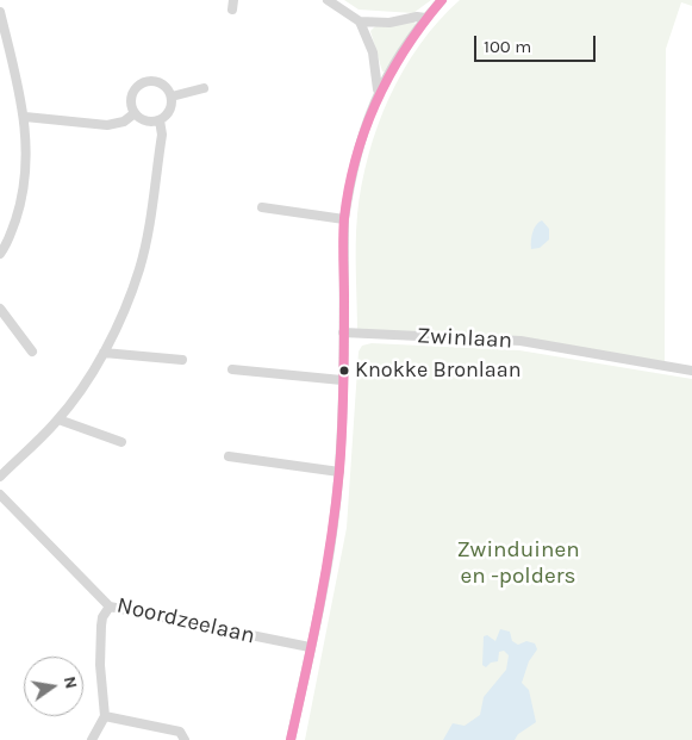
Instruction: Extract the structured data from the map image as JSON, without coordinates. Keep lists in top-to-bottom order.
{
  "streets": {
    "street": ["Zwinlaan", "Noordzeelaan"]
  },
  "parks": ["Zwinduinen en -polders"],
  "places": ["Knokke Bronlaan"],
  "scale_bar": "100 m",
  "north": "right"
}
